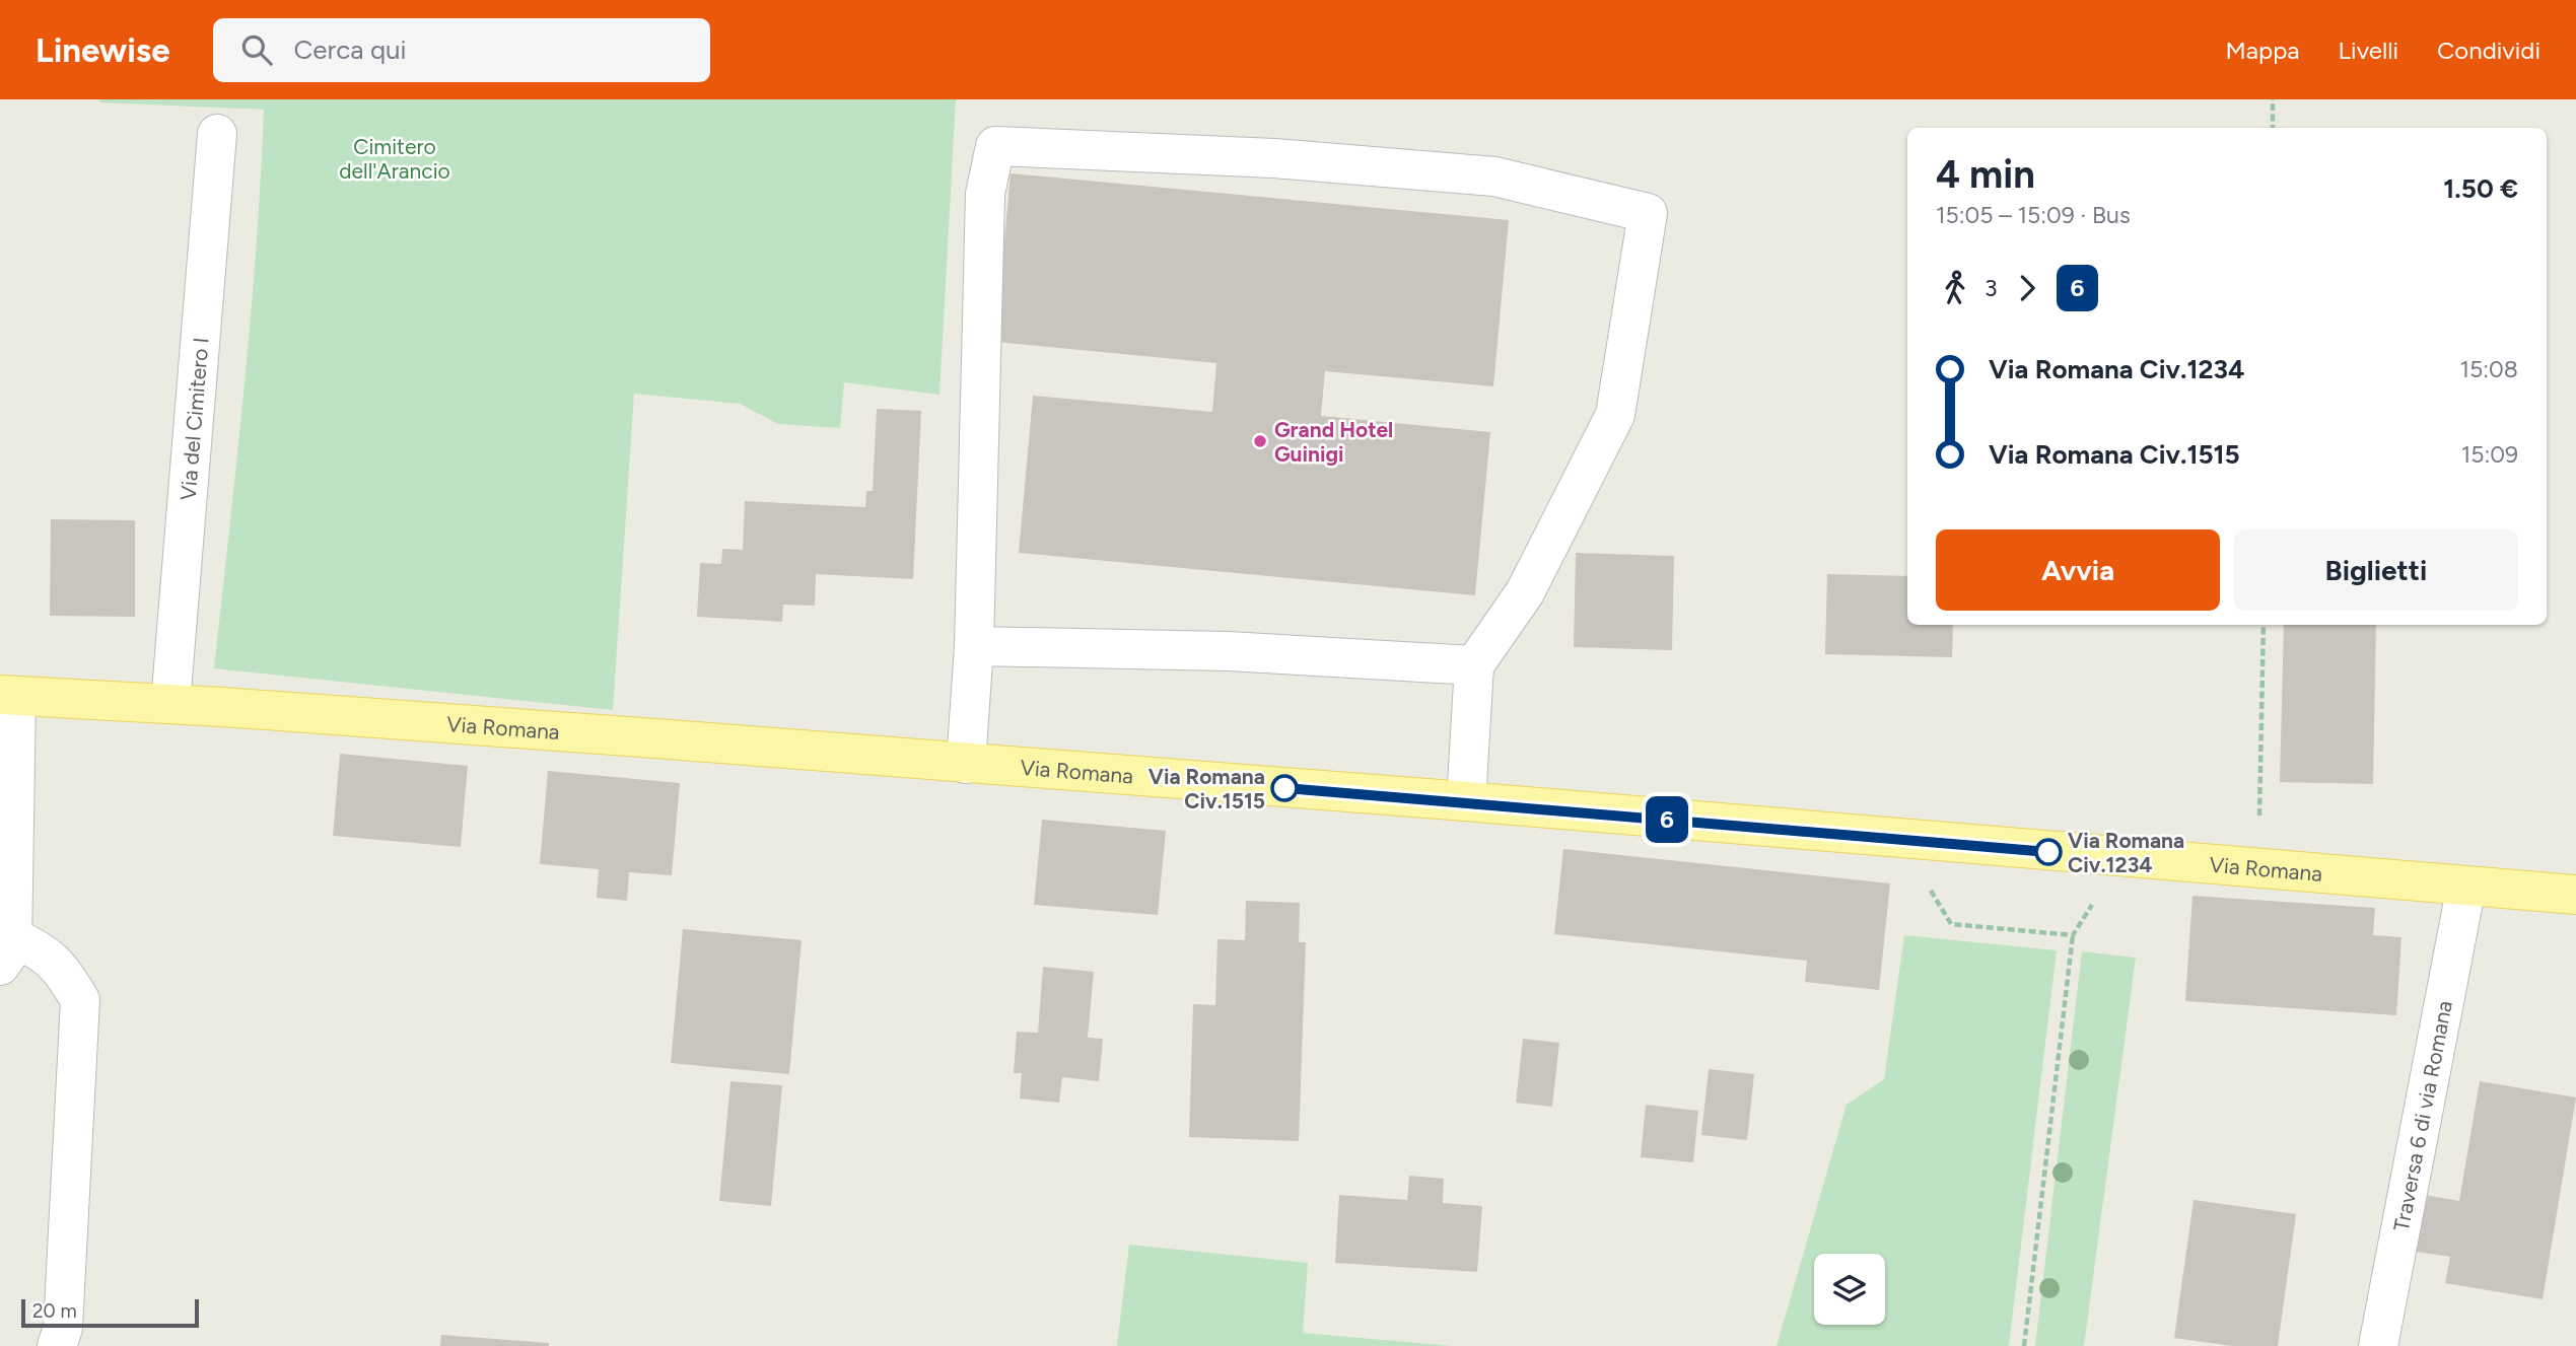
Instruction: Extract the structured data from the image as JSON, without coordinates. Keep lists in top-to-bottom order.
{
  "streets": {
    "main road": ["Via Romana"],
    "street": ["Via del Cimitero I", "Traversa 6 di via Romana"]
  },
  "crossings": [
    ["Via del Cimitero I", "Via Romana"],
    ["Via Romana", "Traversa 6 di via Romana"]
  ],
  "parks": ["Cimitero dell'Arancio"],
  "places": ["Grand Hotel Guinigi", "Via Romana Civ.1515", "Via Romana Civ.1234"],
  "lines": ["bus line 6"],
  "scale_bar": "20 m",
  "page": {
    "header": "Linewise",
    "search": "Cerca qui",
    "nav": ["Mappa", "Livelli", "Condividi"],
    "on_map": "6",
    "heading": ["4 min", "15:05 – 15:09 · Bus", "1.50 €"],
    "legs": ["3", "6"],
    "list": [
      {
        "name": "Via Romana Civ.1234",
        "value": "15:08"
      },
      {
        "name": "Via Romana Civ.1515",
        "value": "15:09"
      }
    ],
    "buttons": ["Avvia", "Biglietti"],
    "scale": "20 m"
  }
}
